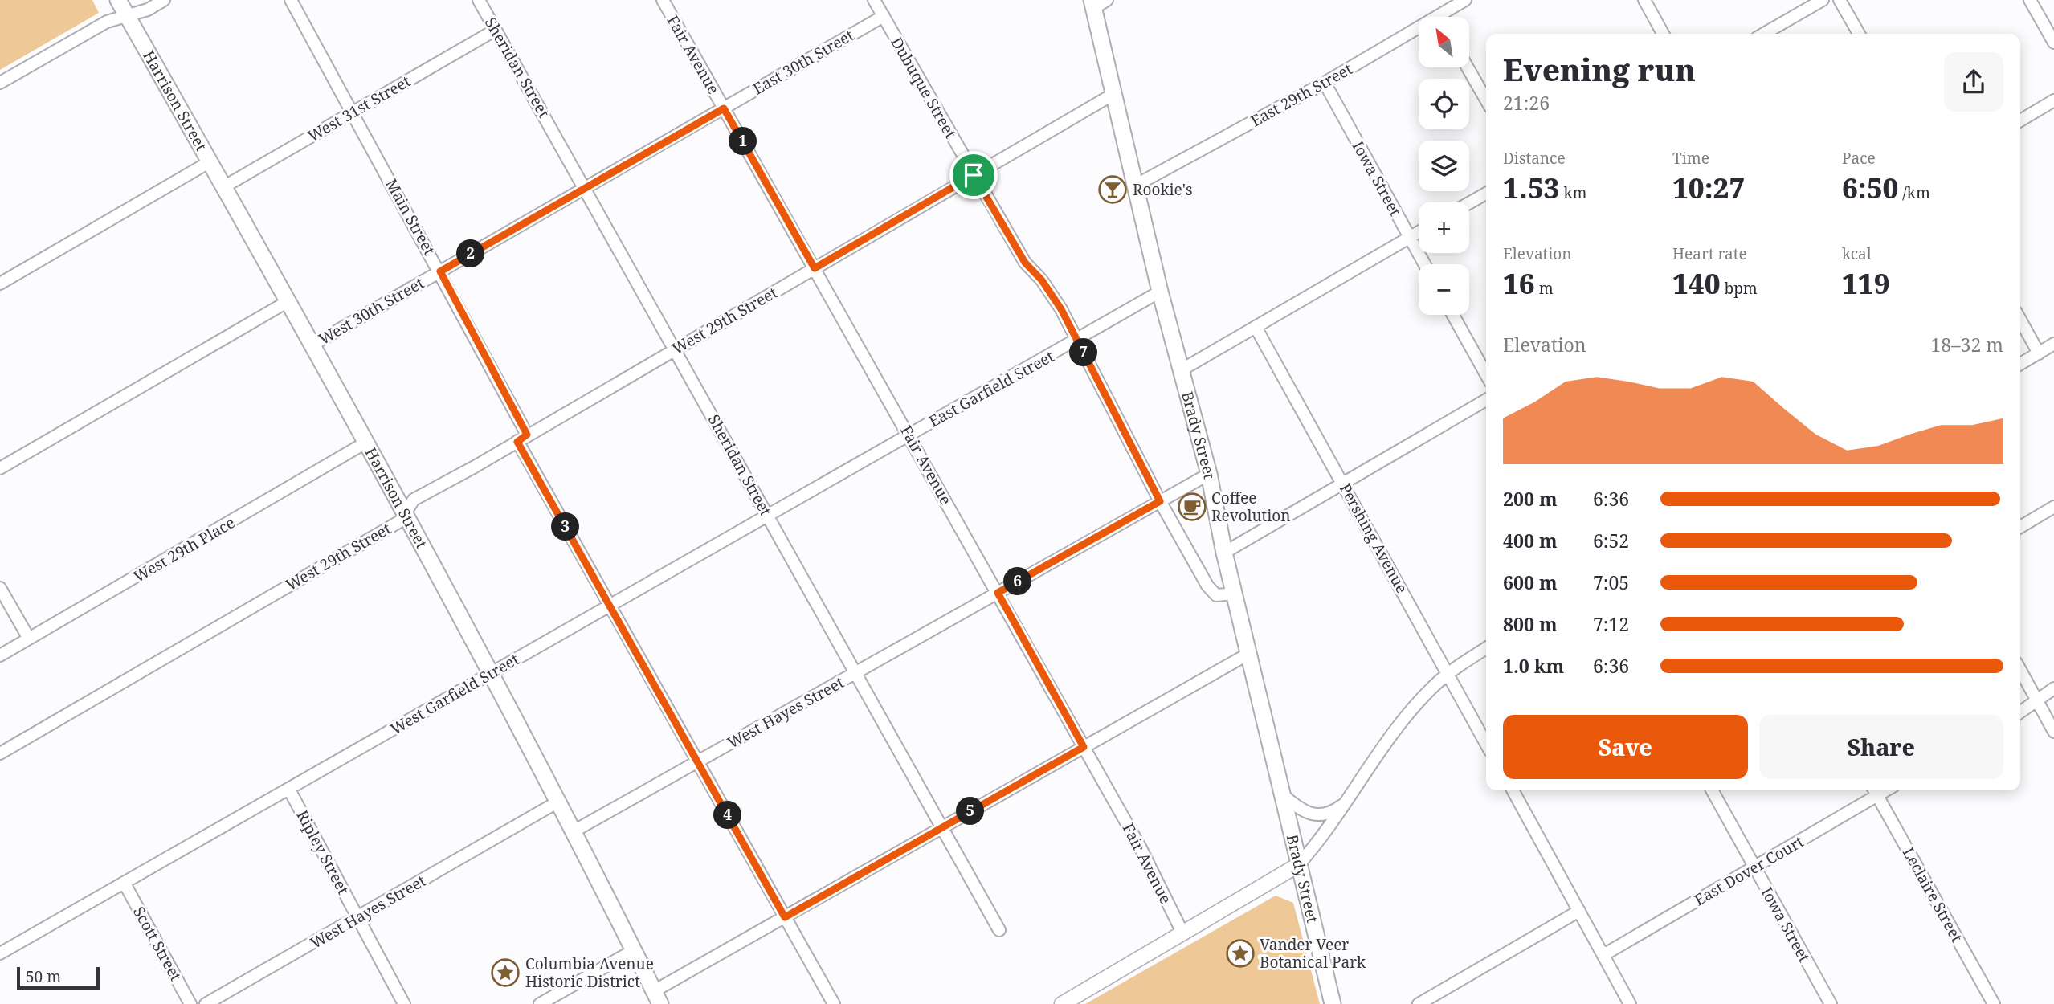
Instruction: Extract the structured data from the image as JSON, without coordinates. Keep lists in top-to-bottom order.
{
  "streets": {
    "highway": ["Harrison Street", "Brady Street"],
    "street": [
      "Fair Avenue",
      "East 30th Street",
      "Sheridan Street",
      "Dubuque Street",
      "East 29th Street",
      "West 31st Street",
      "Iowa Street",
      "Main Street",
      "West 30th Street",
      "West 29th Street",
      "East Garfield Street",
      "Pershing Avenue",
      "West 29th Place",
      "West Garfield Street",
      "West Hayes Street",
      "Ripley Street",
      "East Dover Court",
      "Leclaire Street",
      "Scott Street"
    ]
  },
  "crossings": [
    ["Fair Avenue", "East 30th Street"],
    ["Fair Avenue", "West 30th Street"],
    ["Fair Avenue", "West 29th Street"],
    ["Fair Avenue", "East Garfield Street"],
    ["Fair Avenue", "West Garfield Street"],
    ["Fair Avenue", "West Hayes Street"],
    ["East 30th Street", "Dubuque Street"],
    ["East 30th Street", "West 30th Street"],
    ["Sheridan Street", "West 31st Street"],
    ["Sheridan Street", "West 30th Street"],
    ["Sheridan Street", "West 29th Street"],
    ["Sheridan Street", "West Garfield Street"],
    ["Sheridan Street", "West Hayes Street"],
    ["Dubuque Street", "East Garfield Street"],
    ["Dubuque Street", "Brady Street"],
    ["Dubuque Street", "West Hayes Street"],
    ["East 29th Street", "Iowa Street"],
    ["East 29th Street", "Brady Street"],
    ["Harrison Street", "West 31st Street"],
    ["Harrison Street", "West 30th Street"],
    ["Harrison Street", "West 29th Street"],
    ["Harrison Street", "West 29th Place"],
    ["Harrison Street", "West Garfield Street"],
    ["Harrison Street", "West Hayes Street"],
    ["West 31st Street", "Main Street"],
    ["Iowa Street", "East Dover Court"],
    ["Main Street", "West 30th Street"],
    ["Main Street", "West 29th Street"],
    ["East Garfield Street", "Brady Street"],
    ["East Garfield Street", "West Garfield Street"],
    ["Brady Street", "West Hayes Street"],
    ["West Garfield Street", "Ripley Street"],
    ["West Garfield Street", "Scott Street"],
    ["West Hayes Street", "Ripley Street"],
    ["East Dover Court", "Leclaire Street"]
  ],
  "places": {
    "bar": ["Rookie's"],
    "cafe": ["Coffee Revolution"],
    "place": ["Vander Veer Botanical Park", "Columbia Avenue Historic District"]
  },
  "scale_bar": "50 m",
  "north": "top left",
  "page": {
    "map_buttons": ["+", "−"],
    "heading": ["Evening run", "21:26"],
    "pins": [
      "1",
      "2",
      "7",
      "3",
      "6",
      "5",
      "4"
    ],
    "stats": [
      ["Distance", "1.53 km"],
      ["Time", "10:27"],
      ["Pace", "6:50 /km"],
      ["Elevation", "16 m"],
      ["Heart rate", "140 bpm"],
      ["kcal", "119"]
    ],
    "chart": ["Elevation", "18–32 m"],
    "list": [
      {
        "name": "200 m",
        "note": "6:36"
      },
      {
        "name": "400 m",
        "note": "6:52"
      },
      {
        "name": "600 m",
        "note": "7:05"
      },
      {
        "name": "800 m",
        "note": "7:12"
      },
      {
        "name": "1.0 km",
        "note": "6:36"
      }
    ],
    "buttons": ["Save", "Share"],
    "scale": "50 m"
  }
}
